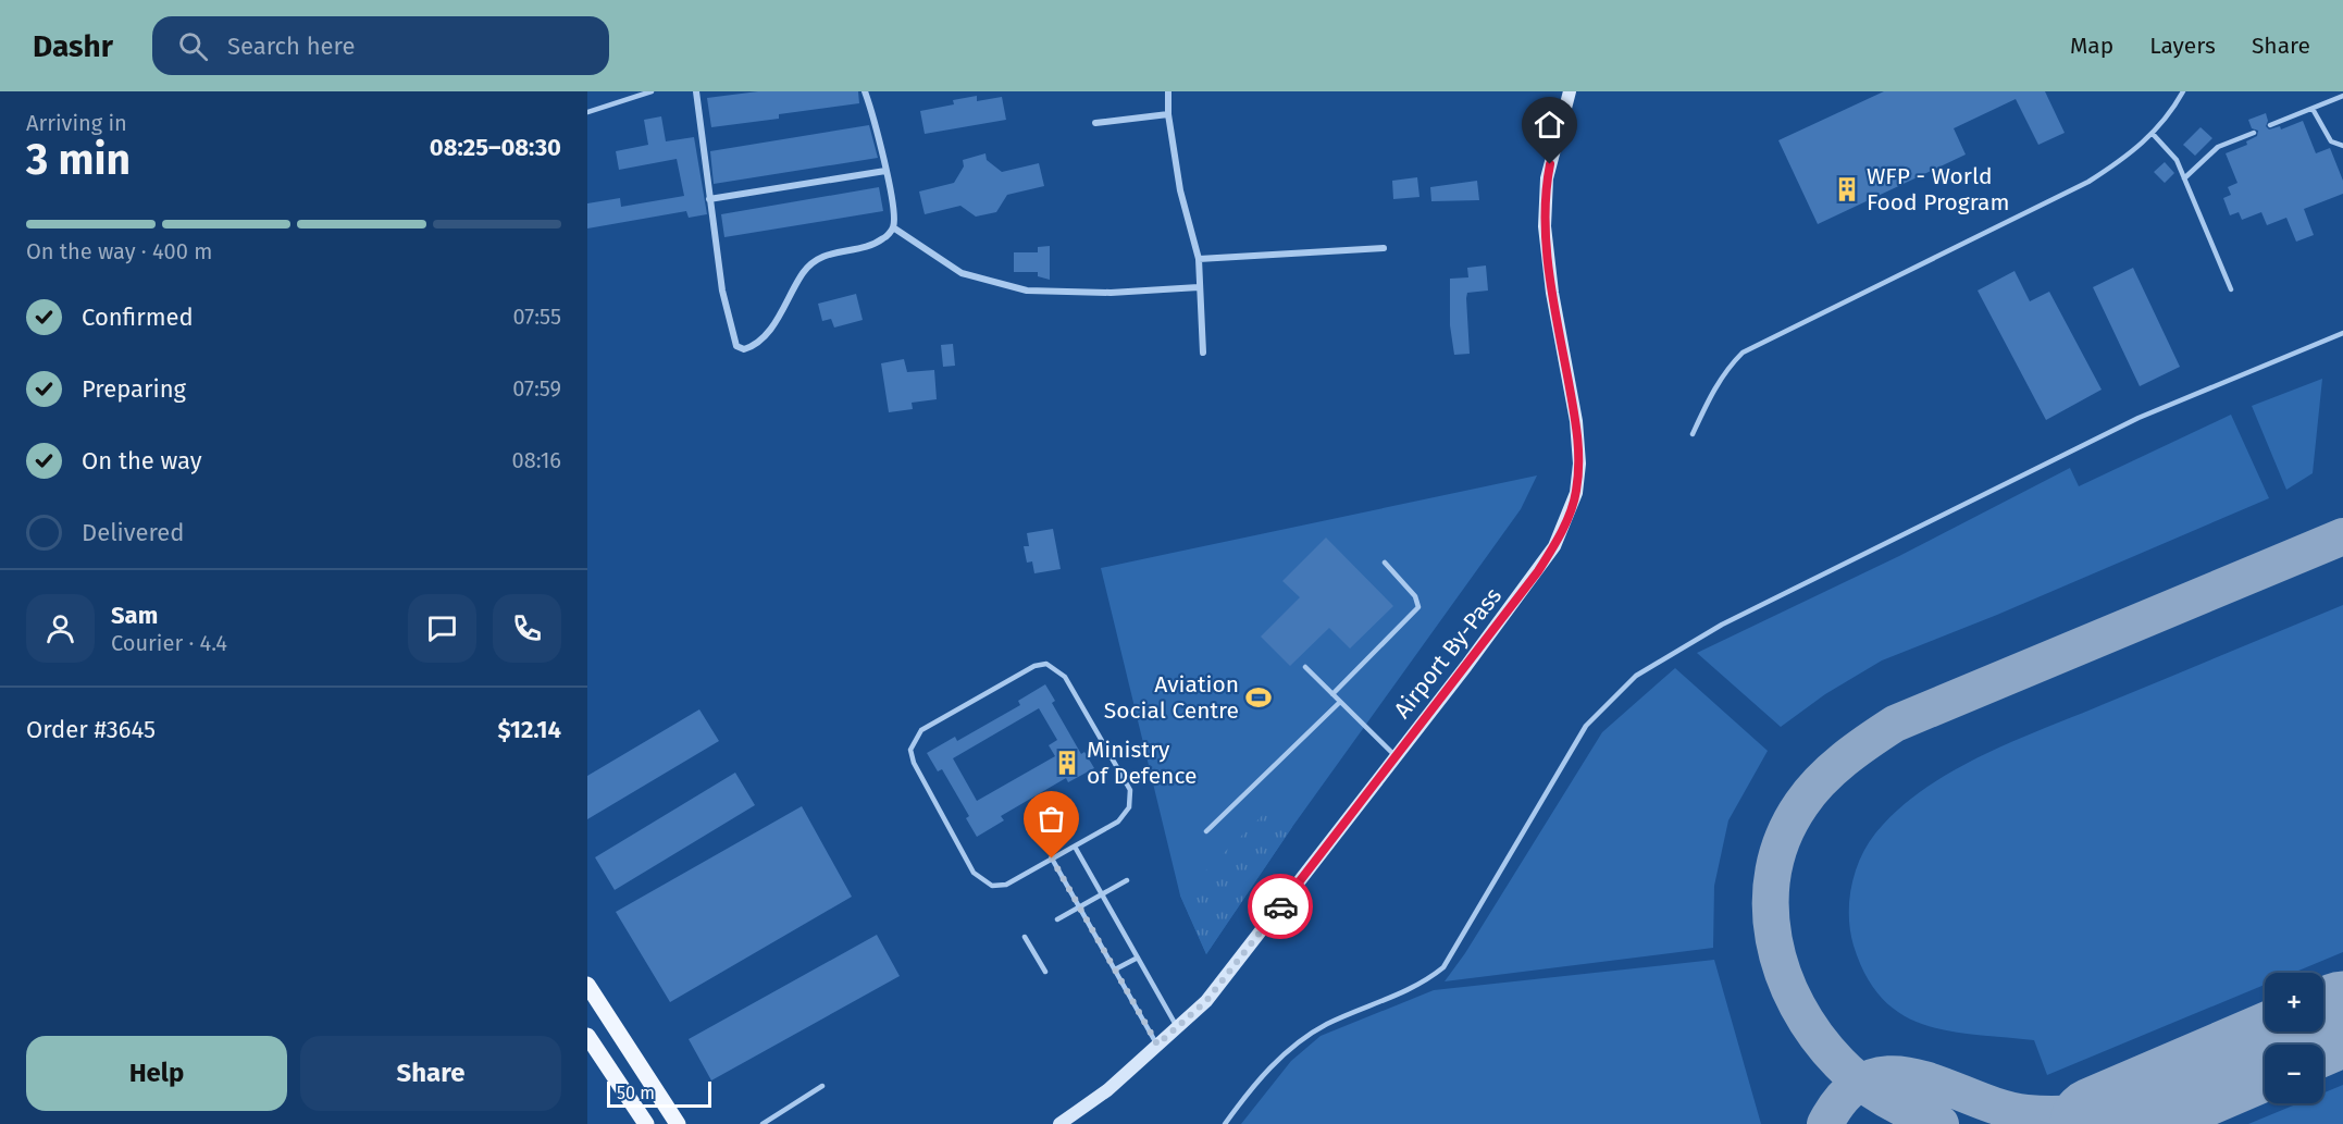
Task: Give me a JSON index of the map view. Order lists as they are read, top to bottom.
{
  "streets": {
    "main road": ["Airport By-Pass"]
  },
  "places": {
    "building": ["WFP - World Food Program", "Ministry of Defence"],
    "sports": ["Aviation Social Centre"]
  },
  "scale_bar": "50 m",
  "page": {
    "header": "Dashr",
    "search": "Search here",
    "nav": ["Map", "Layers", "Share"],
    "heading": ["3 min", "Arriving in", "08:25–08:30"],
    "panel": [
      "Sam",
      "Courier · 4.4",
      "Order #3645",
      "$12.14"
    ],
    "bar": "On the way · 400 m",
    "list": [
      ["Confirmed", "07:55"],
      ["Preparing", "07:59"],
      ["On the way", "08:16"],
      "Delivered"
    ],
    "map_buttons": ["+", "−"],
    "buttons": ["Help", "Share"],
    "scale": "50 m"
  }
}
